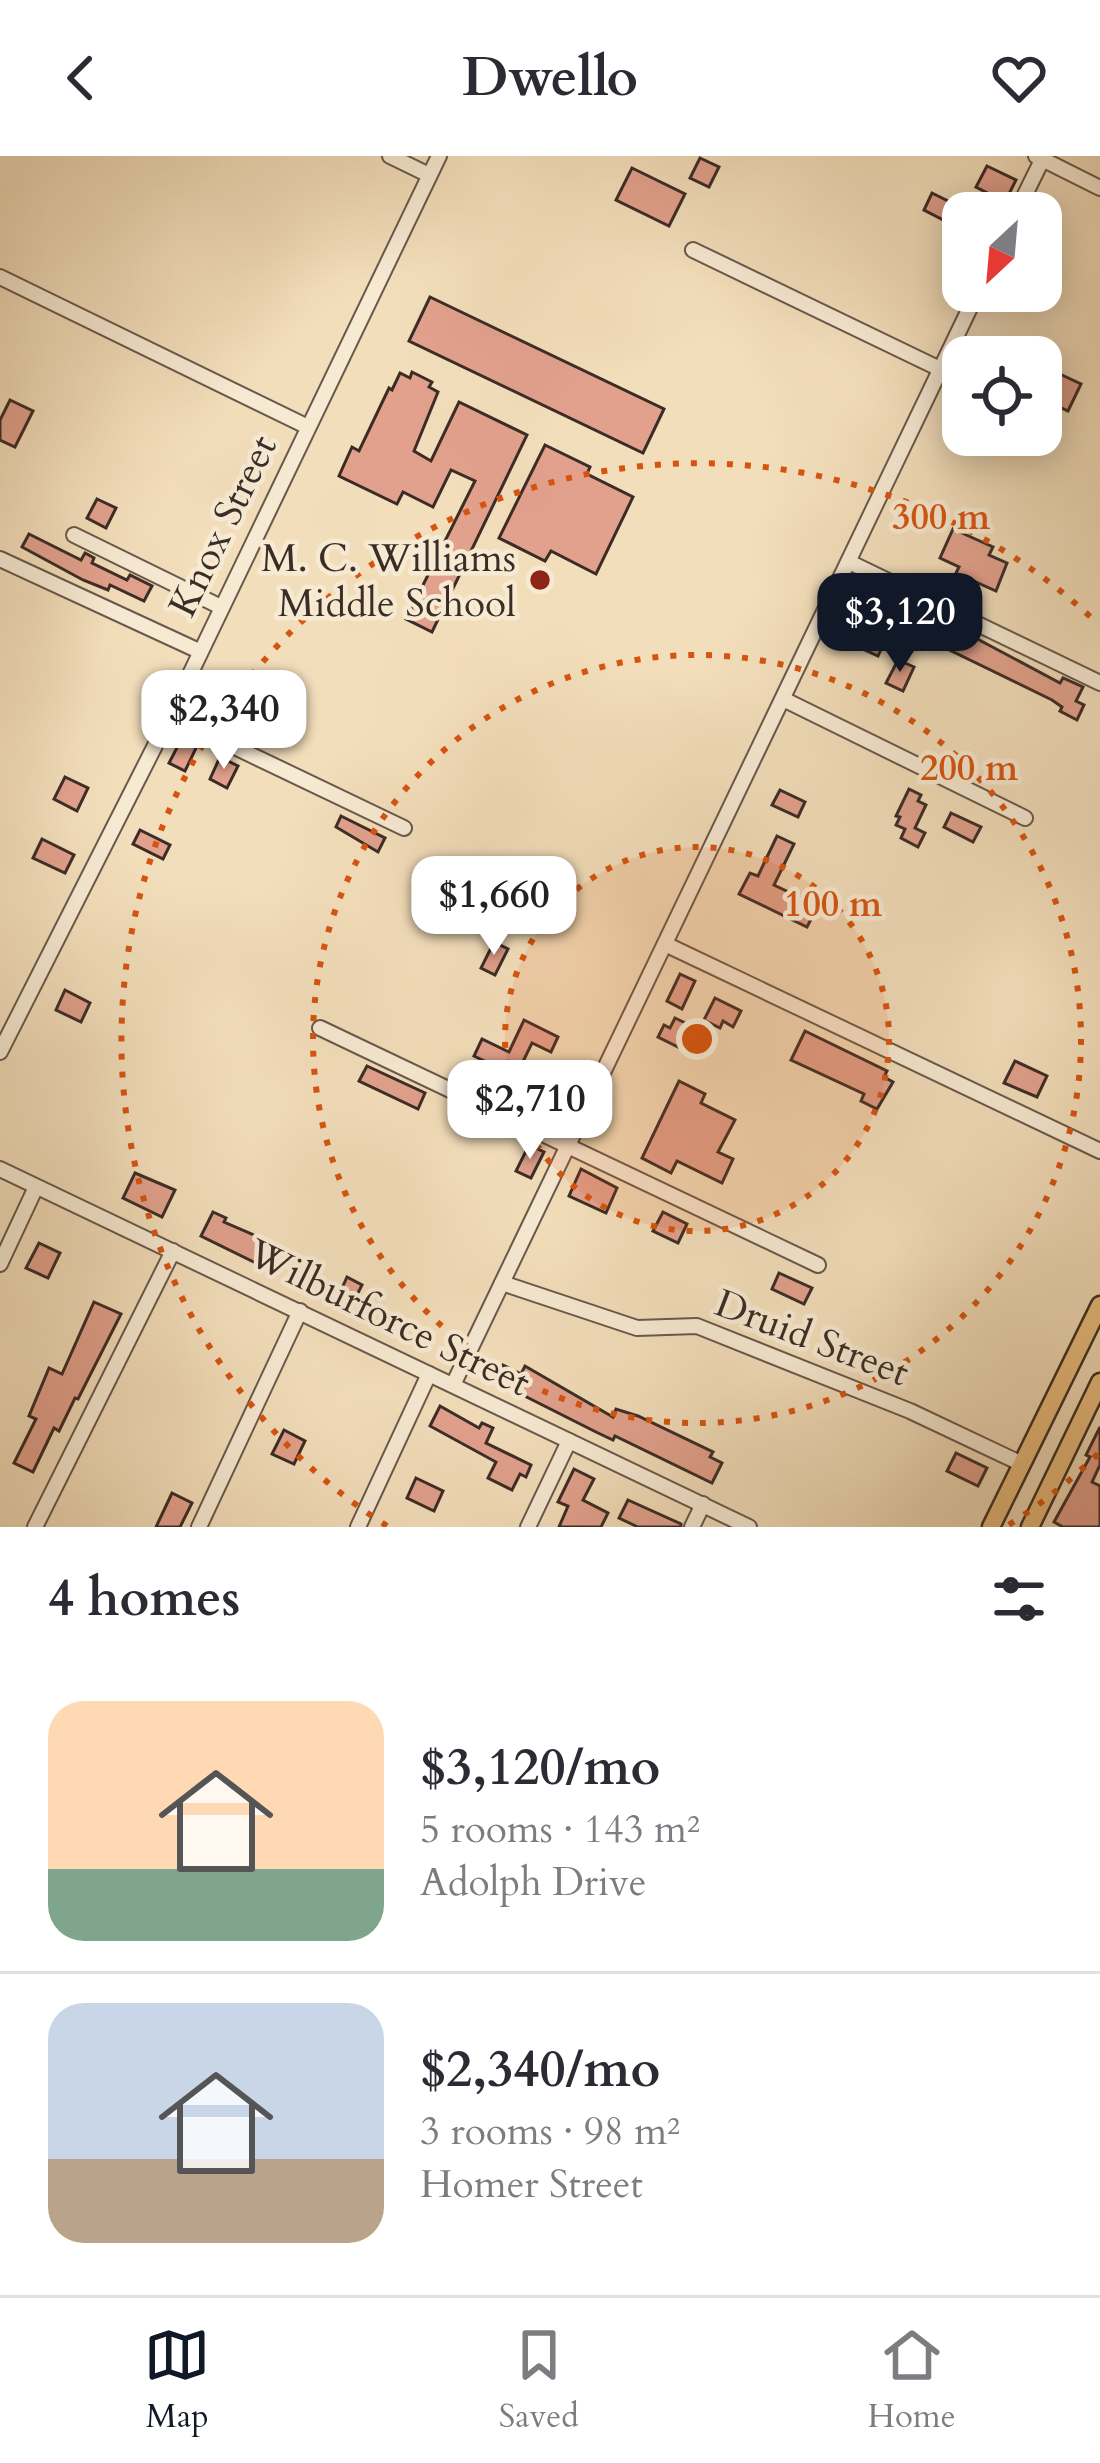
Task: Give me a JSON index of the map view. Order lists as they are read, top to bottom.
{
  "streets": {
    "street": ["Knox Street", "Wilburforce Street", "Druid Street"]
  },
  "places": ["M. C. Williams Middle School"],
  "north": "bottom left",
  "page": {
    "header": "Dwello",
    "price": [
      "$3,120",
      "$2,340",
      "$1,660",
      "$2,710"
    ],
    "heading": "4 homes",
    "list": [
      {
        "name": "$3,120/mo",
        "note": "5 rooms · 143 m² · Adolph Drive"
      },
      {
        "name": "$2,340/mo",
        "note": "3 rooms · 98 m² · Homer Street"
      }
    ],
    "tabs": ["Map", "Saved", "Home"]
  },
  "rings": ["300 m", "200 m", "100 m"]
}
